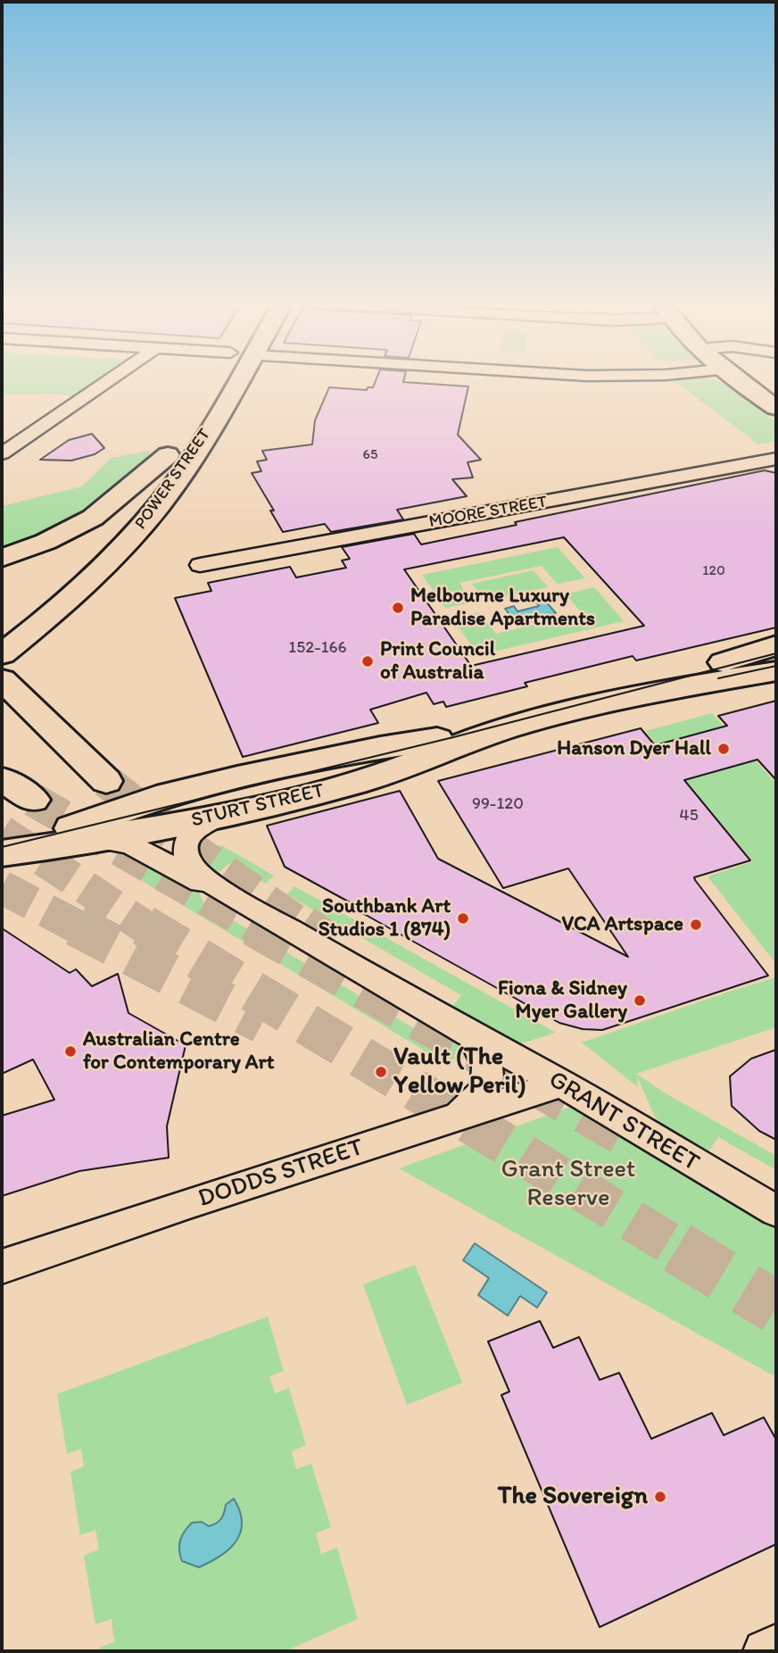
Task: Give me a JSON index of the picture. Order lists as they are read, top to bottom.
{
  "streets": {
    "main road": ["POWER STREET", "STURT STREET"],
    "street": ["MOORE STREET", "GRANT STREET", "DODDS STREET"]
  },
  "crossings": [
    ["STURT STREET", "GRANT STREET"],
    ["GRANT STREET", "DODDS STREET"]
  ],
  "parks": ["Grant Street Reserve"],
  "places": [
    "Melbourne Luxury Paradise Apartments",
    "Print Council of Australia",
    "Hanson Dyer Hall",
    "Southbank Art Studios 1 (874)",
    "VCA Artspace",
    "Fiona & Sidney Myer Gallery",
    "Australian Centre for Contemporary Art",
    "Vault (The Yellow Peril)",
    "The Sovereign"
  ],
  "house_numbers": [
    "65",
    "120",
    "152-166",
    "99-120",
    "45"
  ]
}
